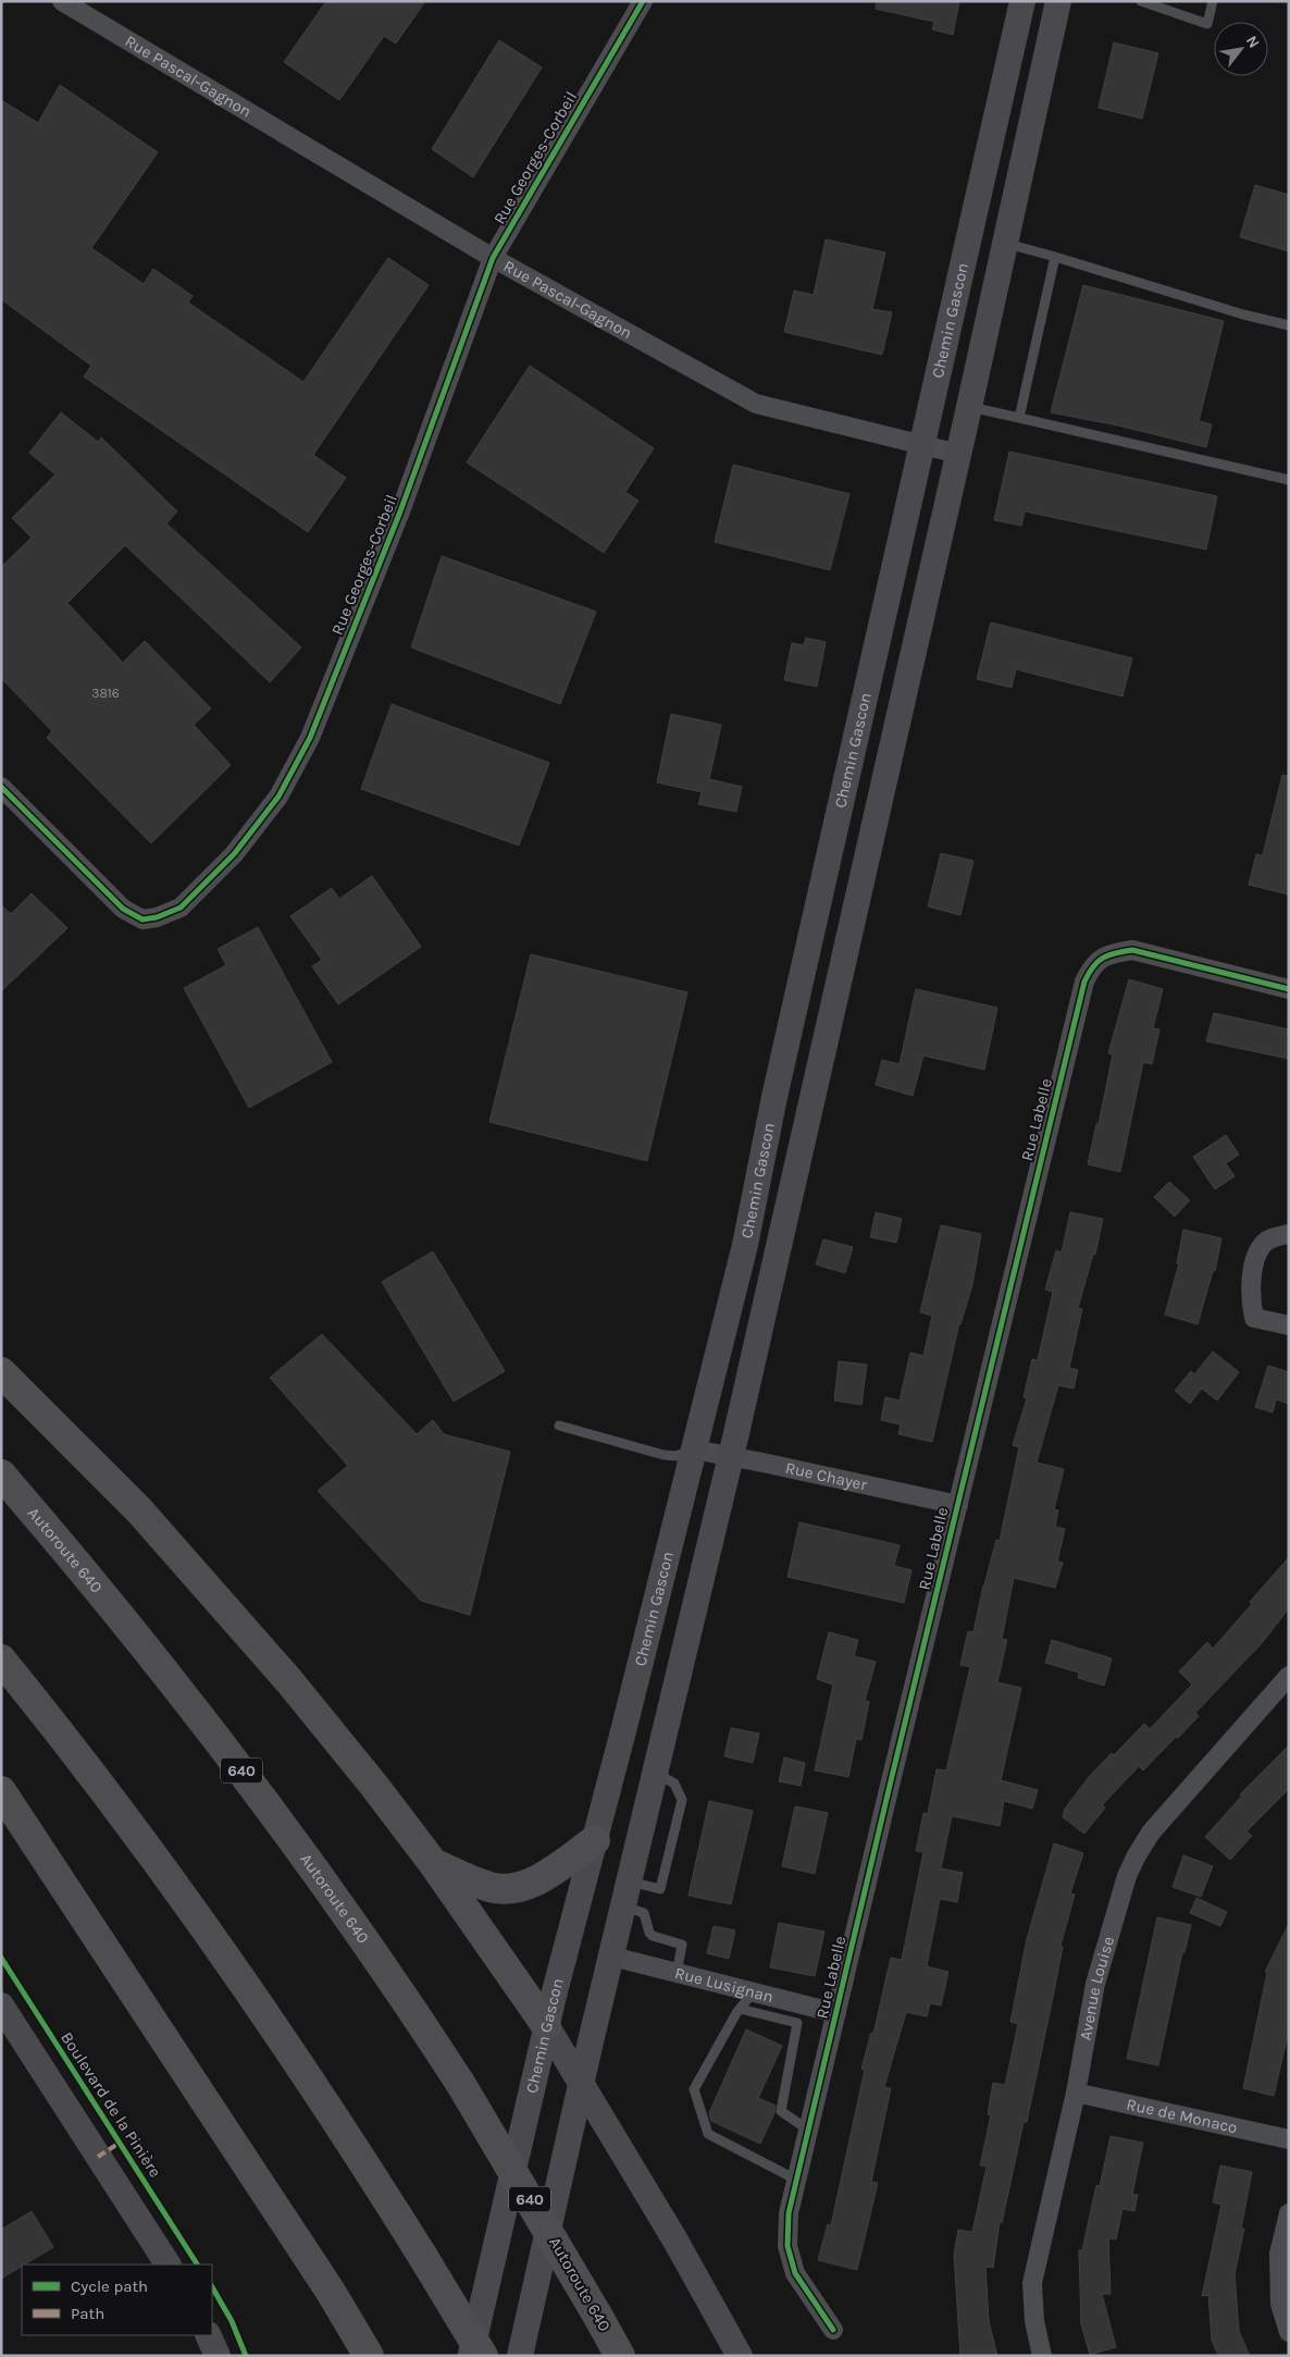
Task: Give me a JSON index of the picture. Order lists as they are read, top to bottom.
{
  "streets": {
    "highway": ["Autoroute 640", "640"],
    "main road": ["Chemin Gascon"],
    "street": [
      "Rue Pascal-Gagnon",
      "Rue Georges-Corbeil",
      "Rue Labelle",
      "Rue Chayer",
      "Rue Lusignan",
      "Avenue Louise",
      "Rue de Monaco"
    ],
    "cycle path": ["Boulevard de la Pinière"]
  },
  "crossings": [
    ["Rue Pascal-Gagnon", "Rue Georges-Corbeil"],
    ["Rue Pascal-Gagnon", "Chemin Gascon"],
    ["Chemin Gascon", "Rue Chayer"],
    ["Chemin Gascon", "Rue Lusignan"],
    ["Rue Labelle", "Rue Chayer"],
    ["Rue Labelle", "Rue Lusignan"],
    ["Avenue Louise", "Rue de Monaco"]
  ],
  "house_numbers": ["3816"],
  "legend": ["Cycle path", "Path"],
  "north": "top right"
}
